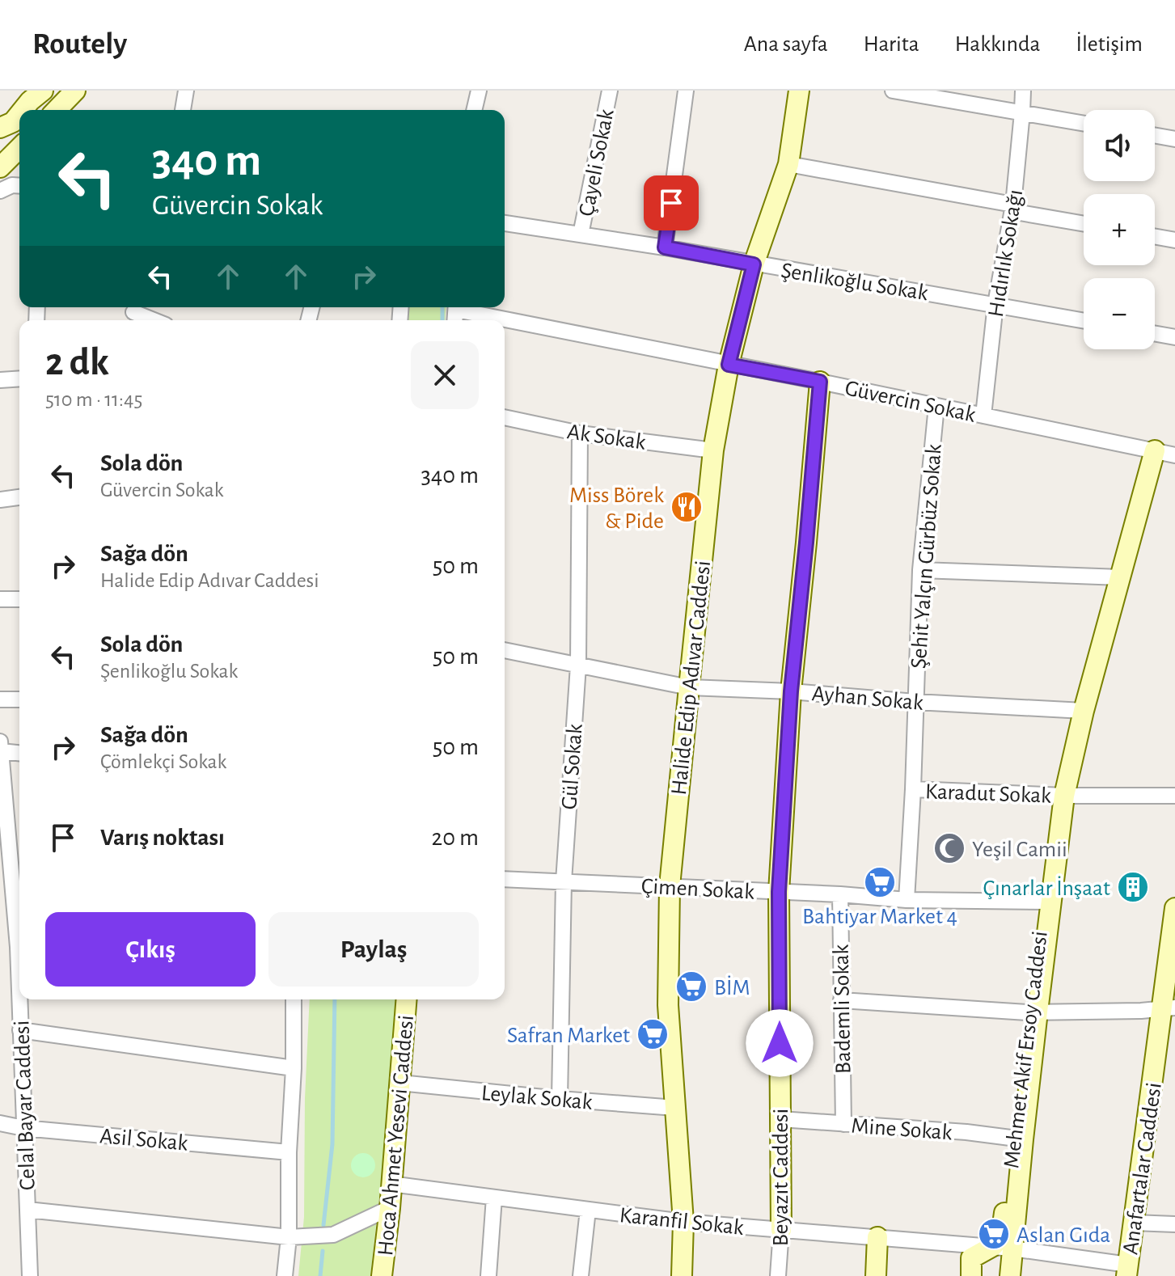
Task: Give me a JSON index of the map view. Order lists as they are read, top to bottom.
{
  "streets": {
    "street": [
      "Çayeli Sokak",
      "Hıdırlık Sokağı",
      "Şenlikoğlu Sokak",
      "Güvercin Sokak",
      "Ak Sokak",
      "Şehit Yalçın Gürbüz Sokak",
      "Halide Edip Adıvar Caddesi",
      "Ayhan Sokak",
      "Gül Sokak",
      "Karadut Sokak",
      "Çimen Sokak",
      "Bademli Sokak",
      "Mehmet Akif Ersoy Caddesi",
      "Leylak Sokak",
      "Celal Bayar Caddesi",
      "Mine Sokak",
      "Hoca Ahmet Yesevi Caddesi",
      "Asil Sokak",
      "Anafartalar Caddesi",
      "Beyazıt Caddesi",
      "Karanfil Sokak"
    ]
  },
  "crossings": [
    ["Çayeli Sokak", "Şenlikoğlu Sokak"],
    ["Hıdırlık Sokağı", "Şenlikoğlu Sokak"],
    ["Hıdırlık Sokağı", "Güvercin Sokak"],
    ["Şenlikoğlu Sokak", "Halide Edip Adıvar Caddesi"],
    ["Güvercin Sokak", "Şehit Yalçın Gürbüz Sokak"],
    ["Güvercin Sokak", "Halide Edip Adıvar Caddesi"],
    ["Güvercin Sokak", "Mehmet Akif Ersoy Caddesi"],
    ["Güvercin Sokak", "Beyazıt Caddesi"],
    ["Ak Sokak", "Halide Edip Adıvar Caddesi"],
    ["Ak Sokak", "Gül Sokak"],
    ["Şehit Yalçın Gürbüz Sokak", "Ayhan Sokak"],
    ["Şehit Yalçın Gürbüz Sokak", "Karadut Sokak"],
    ["Şehit Yalçın Gürbüz Sokak", "Çimen Sokak"],
    ["Halide Edip Adıvar Caddesi", "Ayhan Sokak"],
    ["Halide Edip Adıvar Caddesi", "Çimen Sokak"],
    ["Halide Edip Adıvar Caddesi", "Leylak Sokak"],
    ["Halide Edip Adıvar Caddesi", "Karanfil Sokak"],
    ["Ayhan Sokak", "Gül Sokak"],
    ["Ayhan Sokak", "Mehmet Akif Ersoy Caddesi"],
    ["Ayhan Sokak", "Beyazıt Caddesi"],
    ["Gül Sokak", "Çimen Sokak"],
    ["Gül Sokak", "Leylak Sokak"],
    ["Karadut Sokak", "Mehmet Akif Ersoy Caddesi"],
    ["Çimen Sokak", "Bademli Sokak"],
    ["Çimen Sokak", "Mehmet Akif Ersoy Caddesi"],
    ["Çimen Sokak", "Beyazıt Caddesi"],
    ["Bademli Sokak", "Mine Sokak"],
    ["Mehmet Akif Ersoy Caddesi", "Mine Sokak"],
    ["Mehmet Akif Ersoy Caddesi", "Karanfil Sokak"],
    ["Leylak Sokak", "Hoca Ahmet Yesevi Caddesi"],
    ["Celal Bayar Caddesi", "Asil Sokak"],
    ["Mine Sokak", "Beyazıt Caddesi"],
    ["Hoca Ahmet Yesevi Caddesi", "Karanfil Sokak"],
    ["Anafartalar Caddesi", "Karanfil Sokak"],
    ["Beyazıt Caddesi", "Karanfil Sokak"]
  ],
  "places": {
    "restaurant": ["Miss Börek & Pide"],
    "mosque": ["Yeşil Camii"],
    "supermarket": [
      "Bahtiyar Market 4",
      "BİM",
      "Safran Market",
      "Aslan Gıda"
    ],
    "building": ["Çınarlar İnşaat"]
  },
  "page": {
    "header": "Routely",
    "nav": [
      "Ana sayfa",
      "Harita",
      "Hakkında",
      "İletişim"
    ],
    "map_buttons": ["+", "−"],
    "turn": ["340 m", "Güvercin Sokak"],
    "heading": ["2 dk", "510 m · 11:45"],
    "list": [
      {
        "name": "Sola dön",
        "note": "Güvercin Sokak",
        "value": "340 m"
      },
      {
        "name": "Sağa dön",
        "note": "Halide Edip Adıvar Caddesi",
        "value": "50 m"
      },
      {
        "name": "Sola dön",
        "note": "Şenlikoğlu Sokak",
        "value": "50 m"
      },
      {
        "name": "Sağa dön",
        "note": "Çömlekçi Sokak",
        "value": "50 m"
      },
      {
        "name": "Varış noktası",
        "value": "20 m"
      }
    ],
    "buttons": ["Çıkış", "Paylaş"]
  }
}
